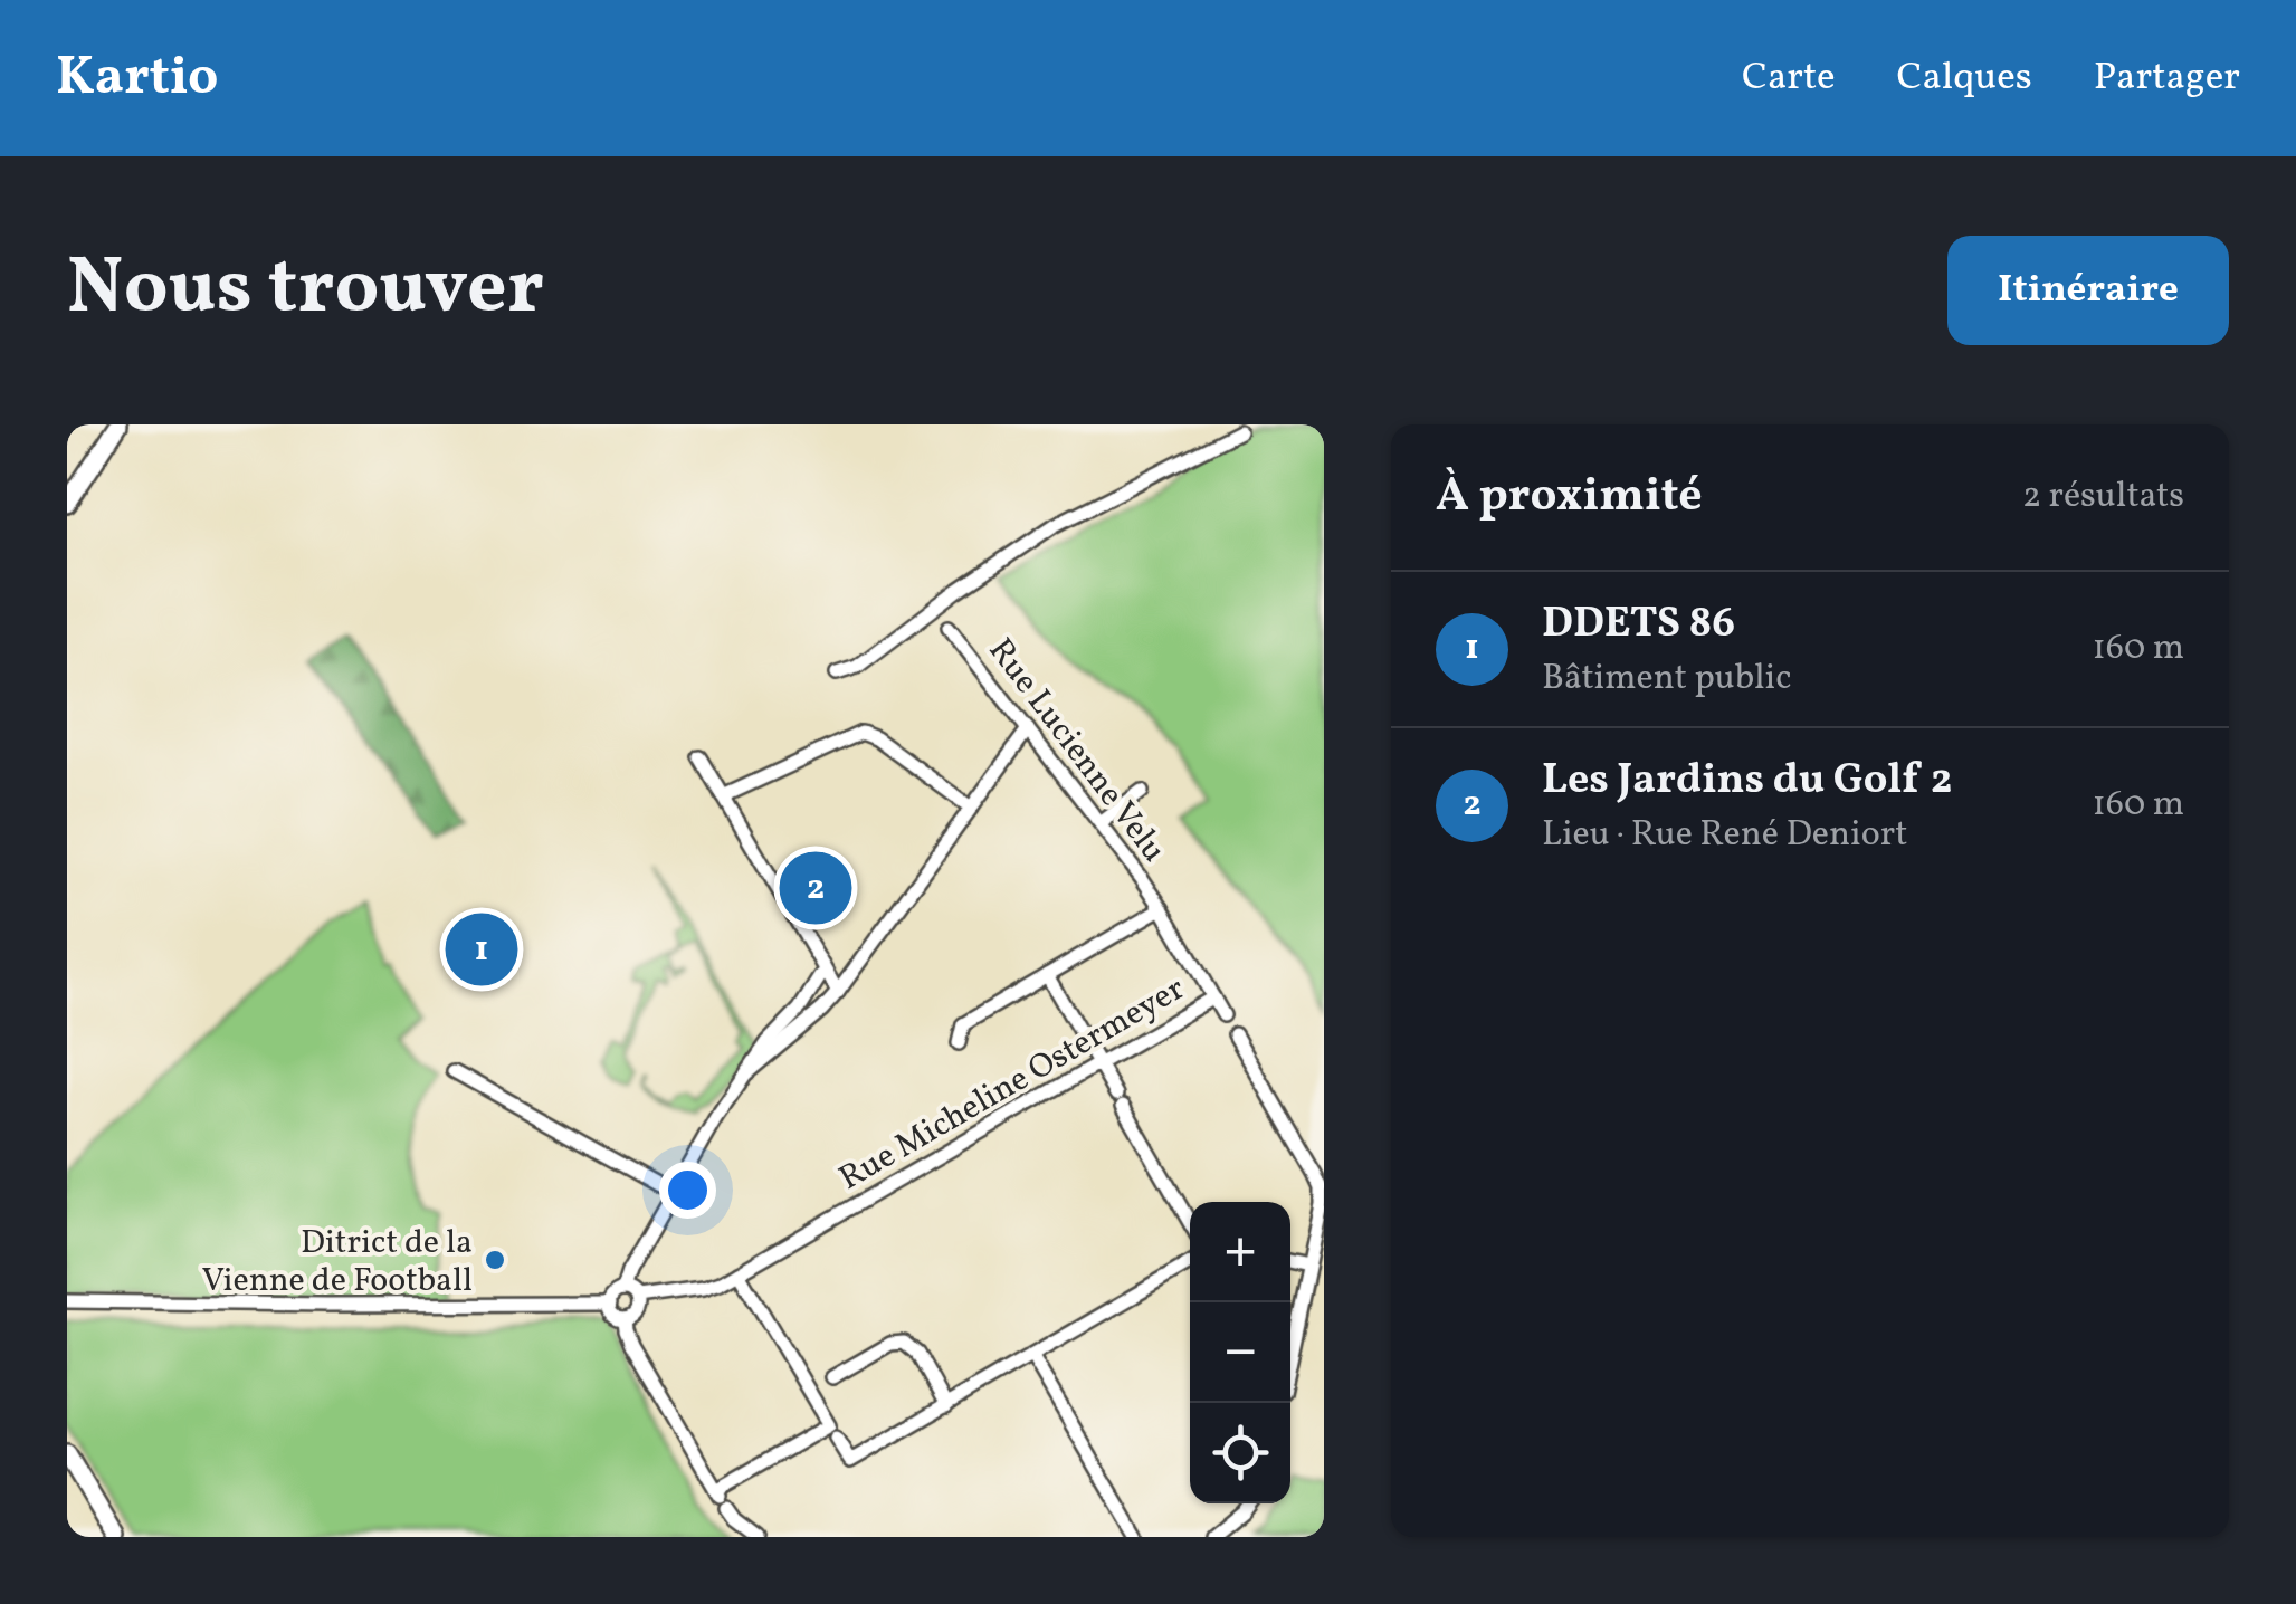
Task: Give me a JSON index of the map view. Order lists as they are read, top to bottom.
{
  "streets": {
    "street": ["Rue Lucienne Velu", "Rue Micheline Ostermeyer"]
  },
  "crossings": [
    ["Rue Lucienne Velu", "Rue Micheline Ostermeyer"]
  ],
  "places": ["Ditrict de la Vienne de Football"],
  "page": {
    "header": "Kartio",
    "nav": ["Carte", "Calques", "Partager"],
    "title": "Nous trouver",
    "buttons": "Itinéraire",
    "heading": ["À proximité", "2 résultats"],
    "list": [
      {
        "mark": "1",
        "name": "DDETS 86",
        "note": "Bâtiment public",
        "value": "160 m"
      },
      {
        "mark": "2",
        "name": "Les Jardins du Golf 2",
        "note": "Lieu · Rue René Deniort",
        "value": "160 m"
      }
    ],
    "pins": ["2", "1"],
    "map_buttons": ["+", "−"]
  }
}
